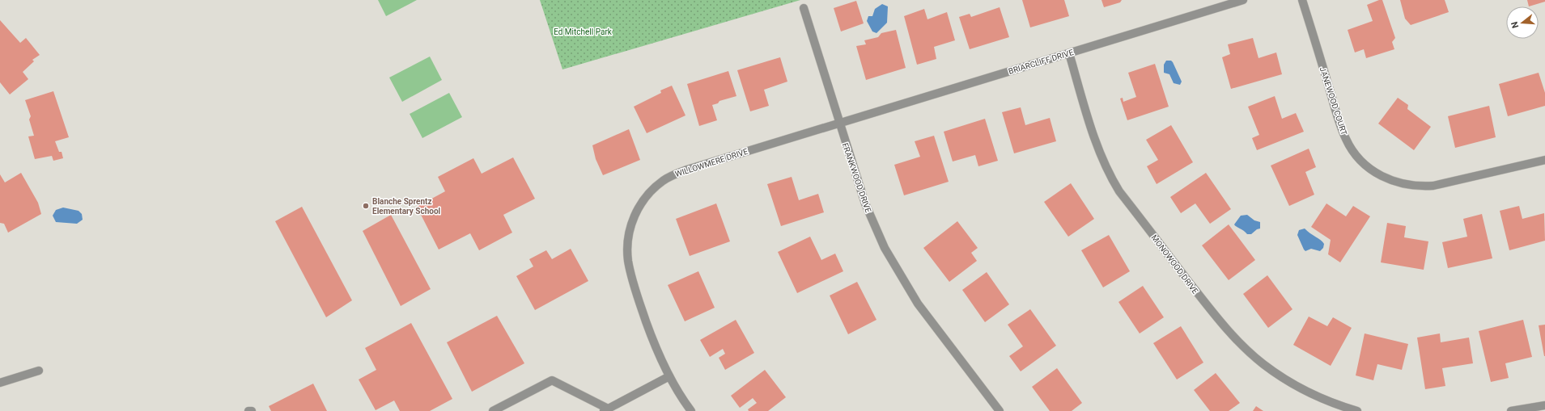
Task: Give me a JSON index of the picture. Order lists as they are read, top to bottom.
{
  "streets": {
    "street": [
      "BRIARCLIFF DRIVE",
      "JANEWOOD COURT",
      "WILLOWMERE DRIVE",
      "FRANKWOOD DRIVE",
      "MONOWOOD DRIVE"
    ]
  },
  "crossings": [
    ["BRIARCLIFF DRIVE", "WILLOWMERE DRIVE"],
    ["BRIARCLIFF DRIVE", "FRANKWOOD DRIVE"],
    ["BRIARCLIFF DRIVE", "MONOWOOD DRIVE"],
    ["WILLOWMERE DRIVE", "FRANKWOOD DRIVE"]
  ],
  "parks": ["Ed Mitchell Park"],
  "places": ["Blanche Sprentz Elementary School"],
  "north": "left"
}
